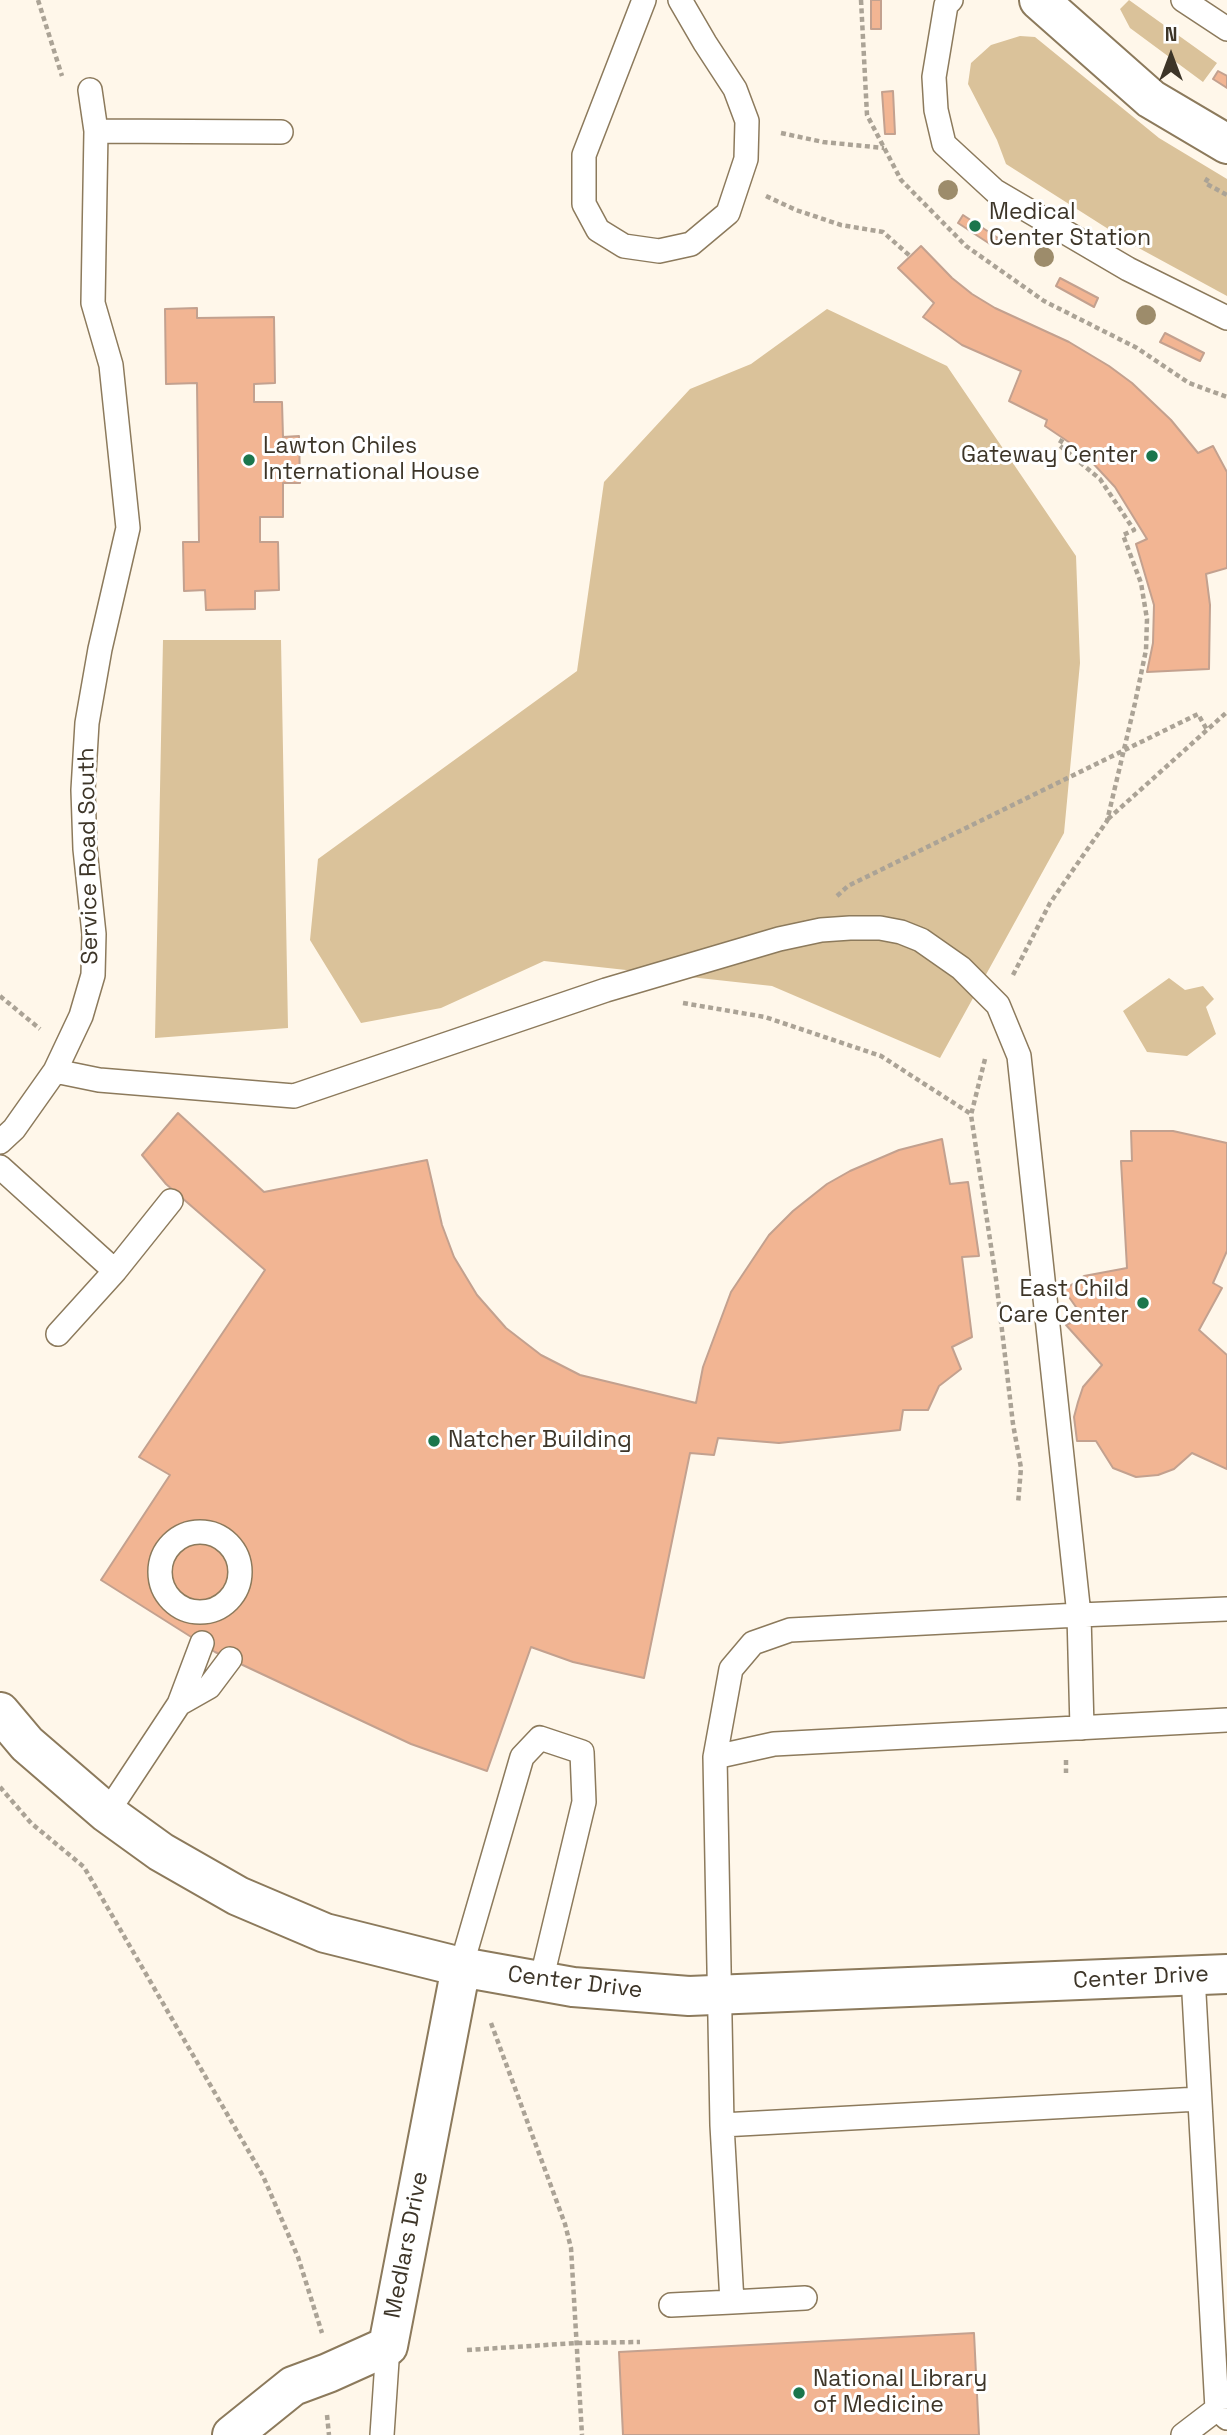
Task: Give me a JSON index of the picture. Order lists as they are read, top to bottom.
{
  "streets": {
    "street": ["Center Drive", "Medlars Drive"],
    "lane": ["Service Road South"]
  },
  "crossings": [
    ["Center Drive", "Medlars Drive"]
  ],
  "places": [
    "Medical Center Station",
    "Gateway Center",
    "Lawton Chiles International House",
    "East Child Care Center",
    "Natcher Building",
    "National Library of Medicine"
  ],
  "north": "top"
}
